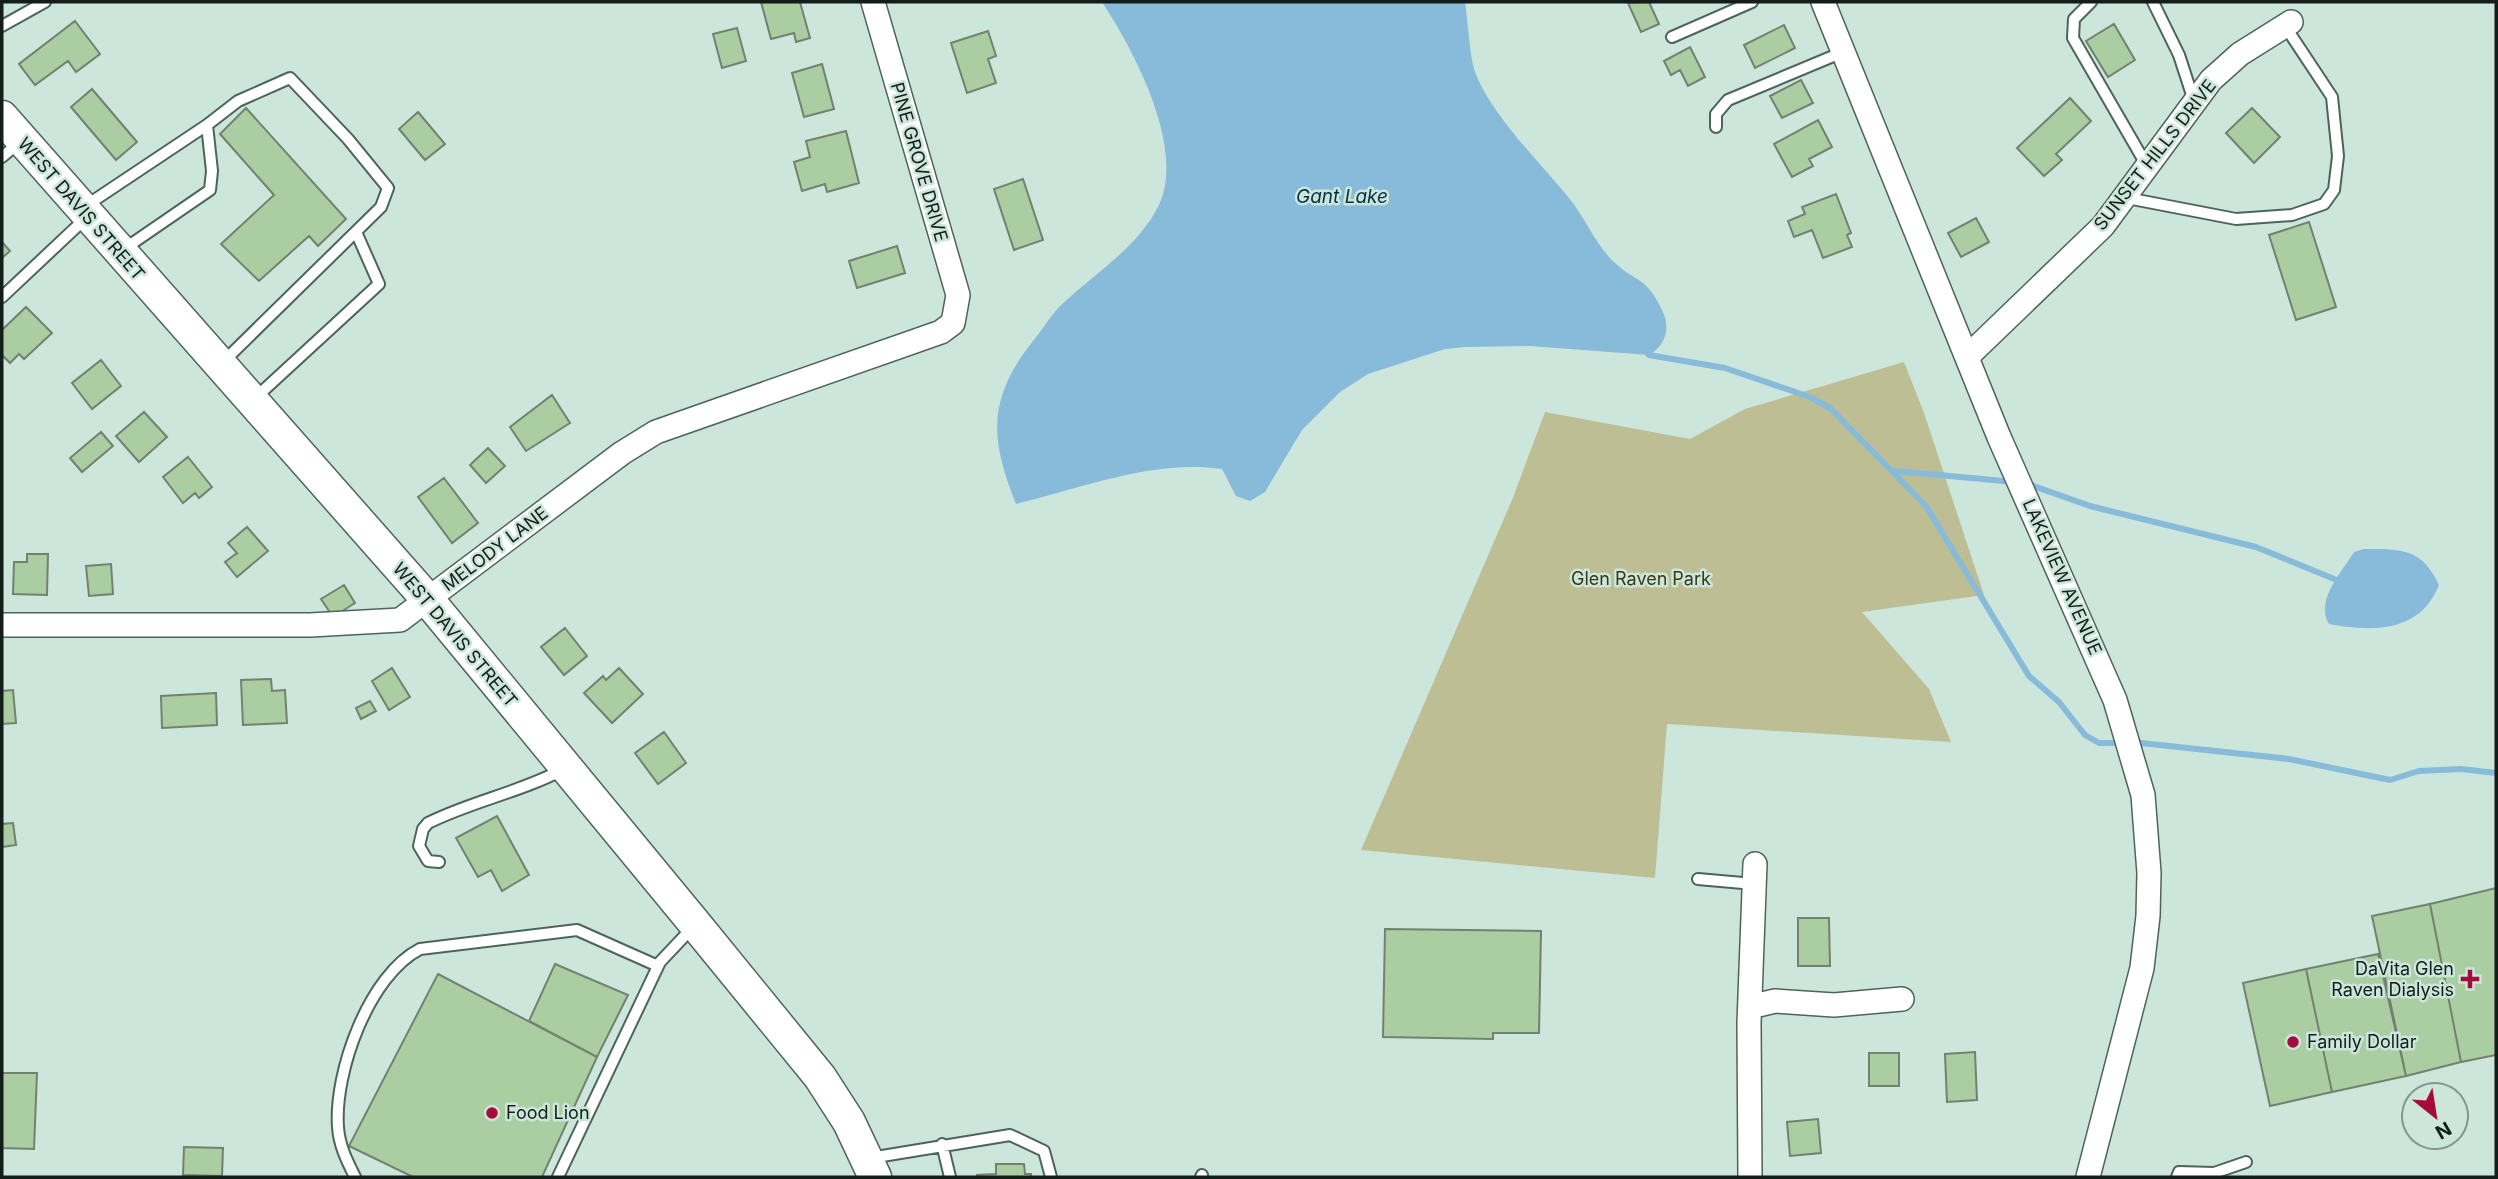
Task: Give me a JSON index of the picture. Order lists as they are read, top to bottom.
{
  "streets": {
    "street": [
      "SUNSET HILLS DRIVE",
      "PINE GROVE DRIVE",
      "WEST DAVIS STREET",
      "MELODY LANE",
      "LAKEVIEW AVENUE"
    ]
  },
  "crossings": [
    ["SUNSET HILLS DRIVE", "LAKEVIEW AVENUE"],
    ["PINE GROVE DRIVE", "MELODY LANE"],
    ["WEST DAVIS STREET", "MELODY LANE"]
  ],
  "water": ["Gant Lake"],
  "parks": ["Glen Raven Park"],
  "places": {
    "health": ["DaVita Glen Raven Dialysis"],
    "other": ["Family Dollar", "Food Lion"]
  },
  "north": "bottom right"
}
